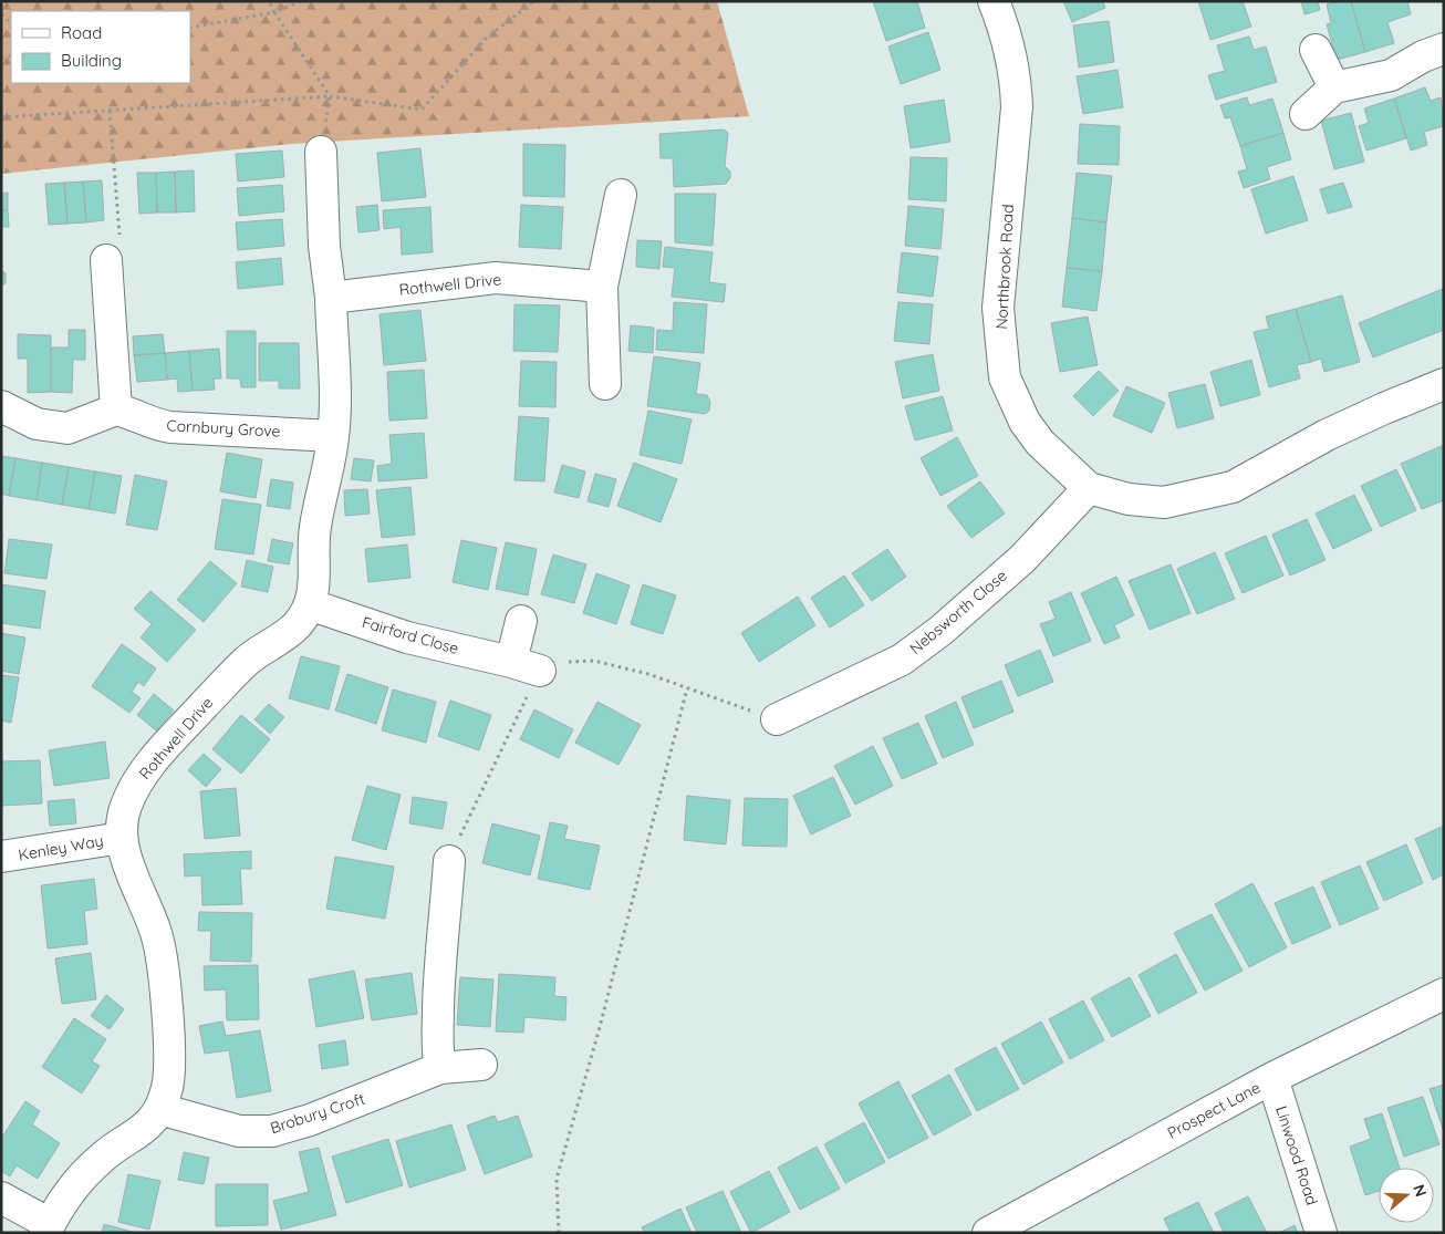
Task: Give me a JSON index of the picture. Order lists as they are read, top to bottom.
{
  "streets": {
    "street": [
      "Northbrook Road",
      "Rothwell Drive",
      "Cornbury Grove",
      "Nebsworth Close",
      "Fairford Close",
      "Kenley Way",
      "Prospect Lane",
      "Brobury Croft",
      "Linwood Road"
    ]
  },
  "crossings": [
    ["Northbrook Road", "Nebsworth Close"],
    ["Rothwell Drive", "Fairford Close"],
    ["Rothwell Drive", "Kenley Way"],
    ["Rothwell Drive", "Brobury Croft"],
    ["Prospect Lane", "Linwood Road"]
  ],
  "legend": ["Road", "Building"],
  "north": "right"
}
